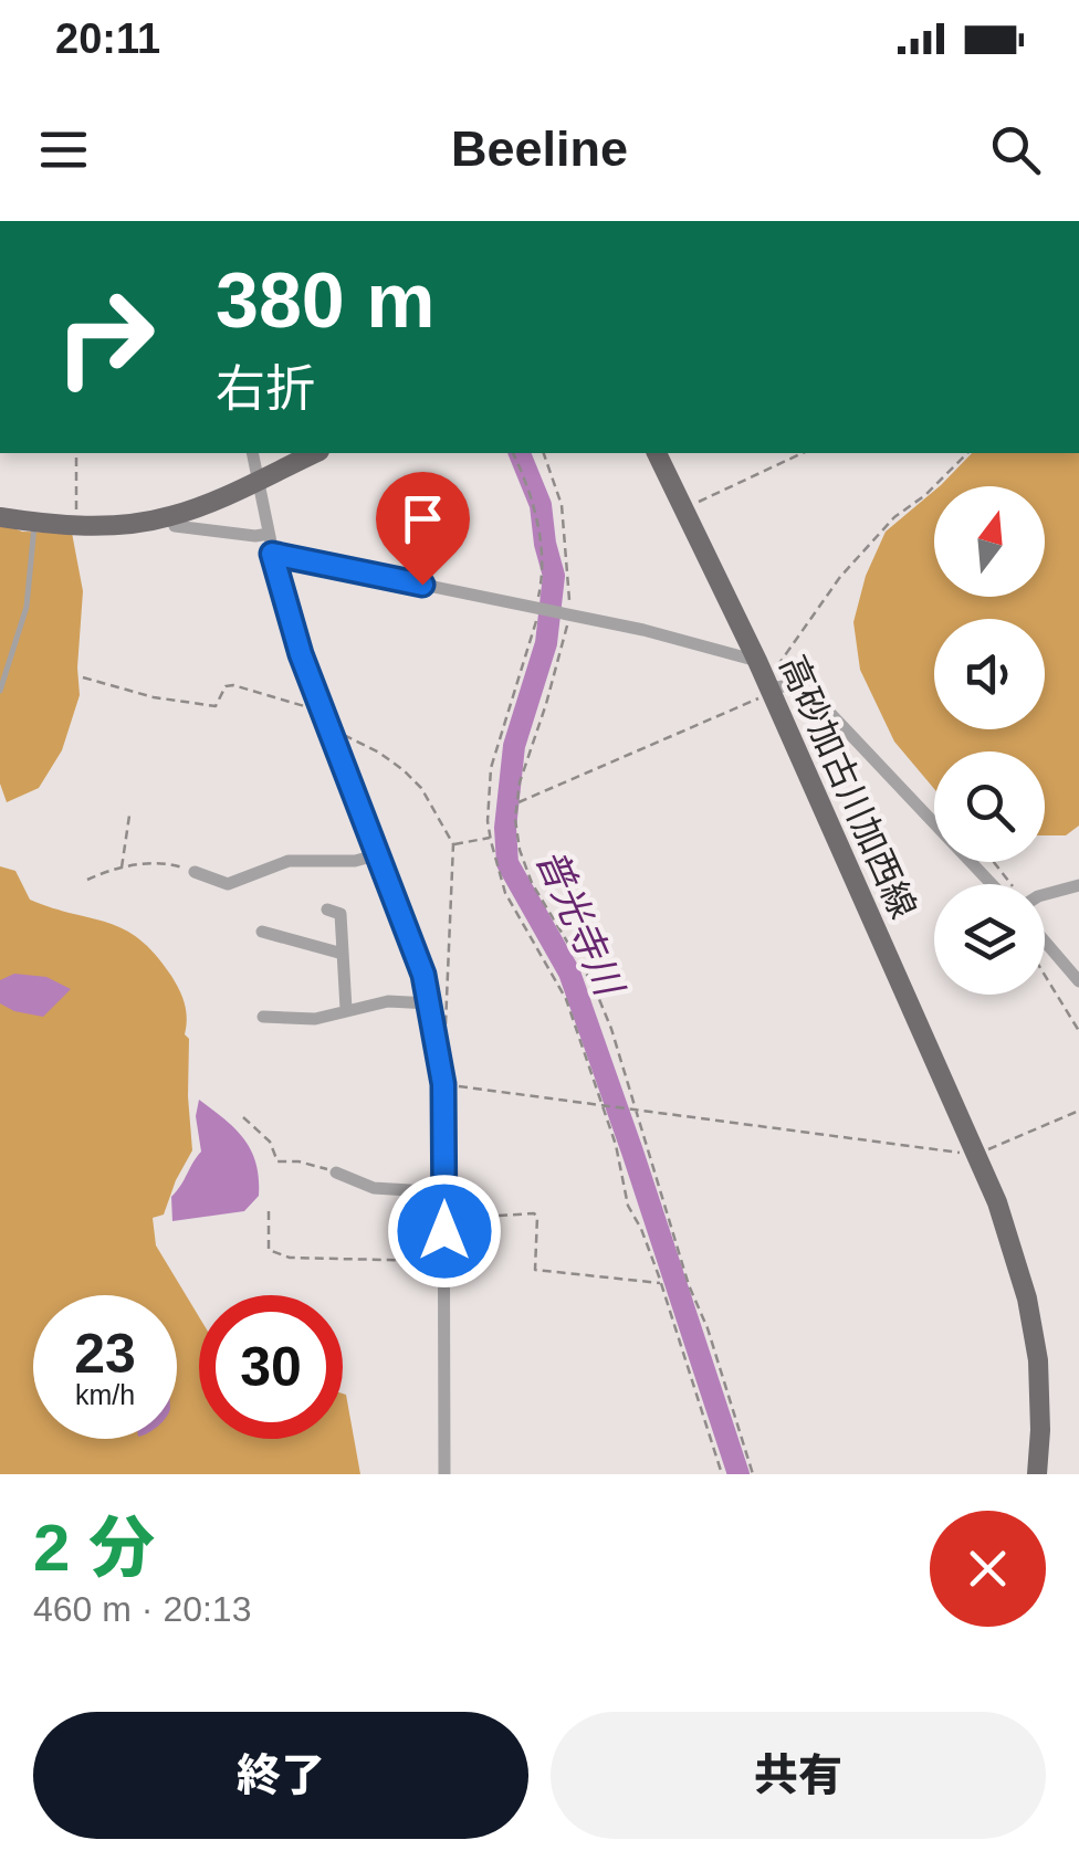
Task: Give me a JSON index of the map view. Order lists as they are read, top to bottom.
{
  "streets": {
    "main road": ["高砂加古川加西線"]
  },
  "water": ["普光寺川"],
  "north": "top",
  "page": {
    "status": "20:11",
    "header": "Beeline",
    "turn": ["380 m", "右折"],
    "speed": "23 km/h",
    "limit": "30",
    "heading": ["2 分", "460 m · 20:13"],
    "buttons": ["終了", "共有"]
  }
}
